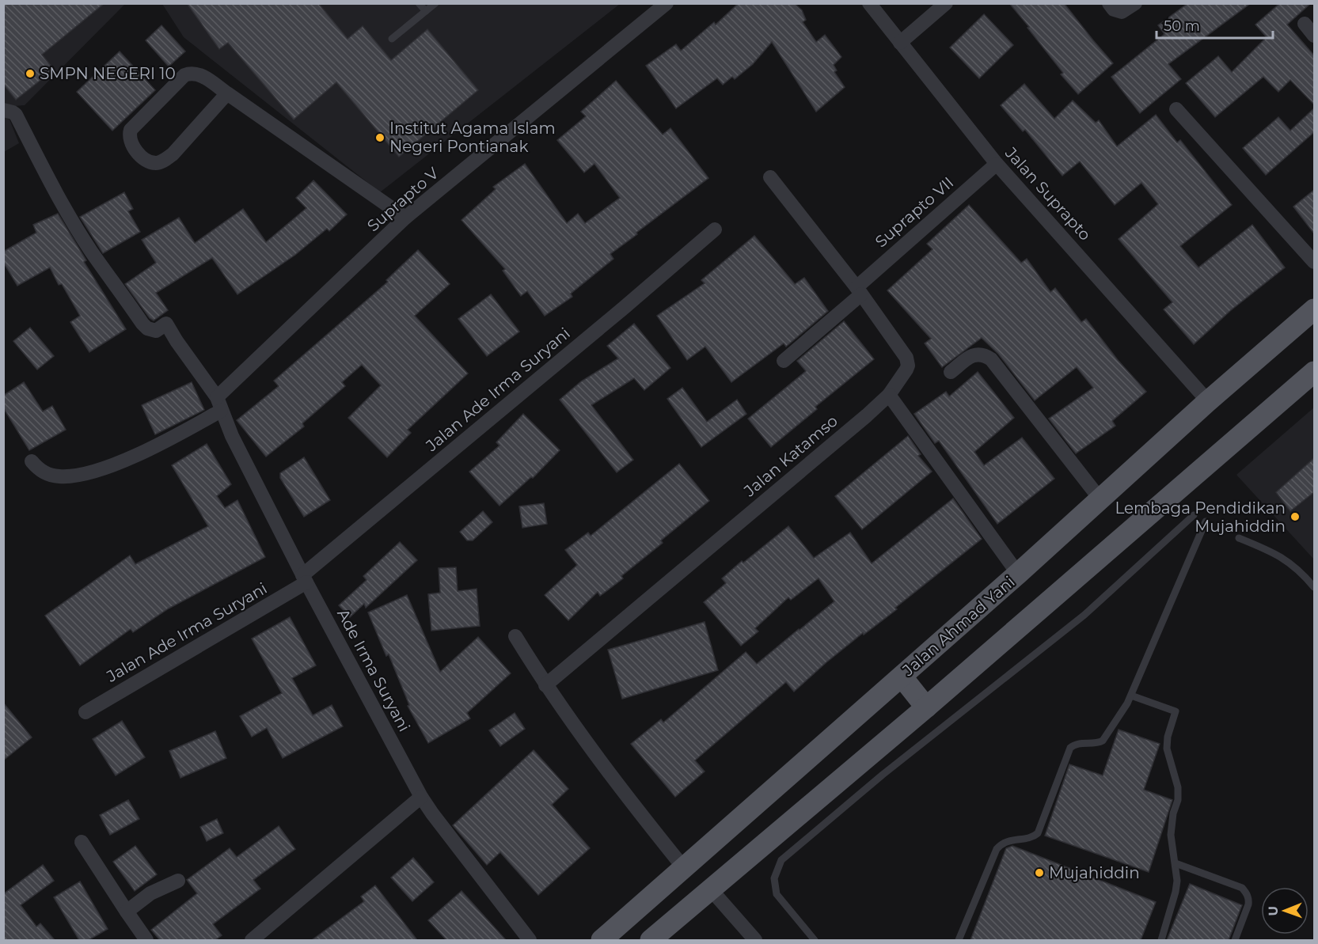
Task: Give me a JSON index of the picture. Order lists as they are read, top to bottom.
{
  "streets": {
    "main road": ["Jalan Ahmad Yani"],
    "street": [
      "Jalan Suprapto",
      "Suprapto V",
      "Suprapto VII",
      "Jalan Ade Irma Suryani",
      "Jalan Katamso",
      "Ade Irma Suryani"
    ]
  },
  "crossings": [
    ["Jalan Suprapto", "Suprapto VII"],
    ["Jalan Suprapto", "Jalan Ahmad Yani"],
    ["Suprapto V", "Ade Irma Suryani"],
    ["Suprapto VII", "Jalan Katamso"],
    ["Jalan Ade Irma Suryani", "Ade Irma Suryani"]
  ],
  "places": [
    "SMPN NEGERI 10",
    "Institut Agama Islam Negeri Pontianak",
    "Lembaga Pendidikan Mujahiddin",
    "Mujahiddin"
  ],
  "scale_bar": "50 m",
  "north": "left"
}
